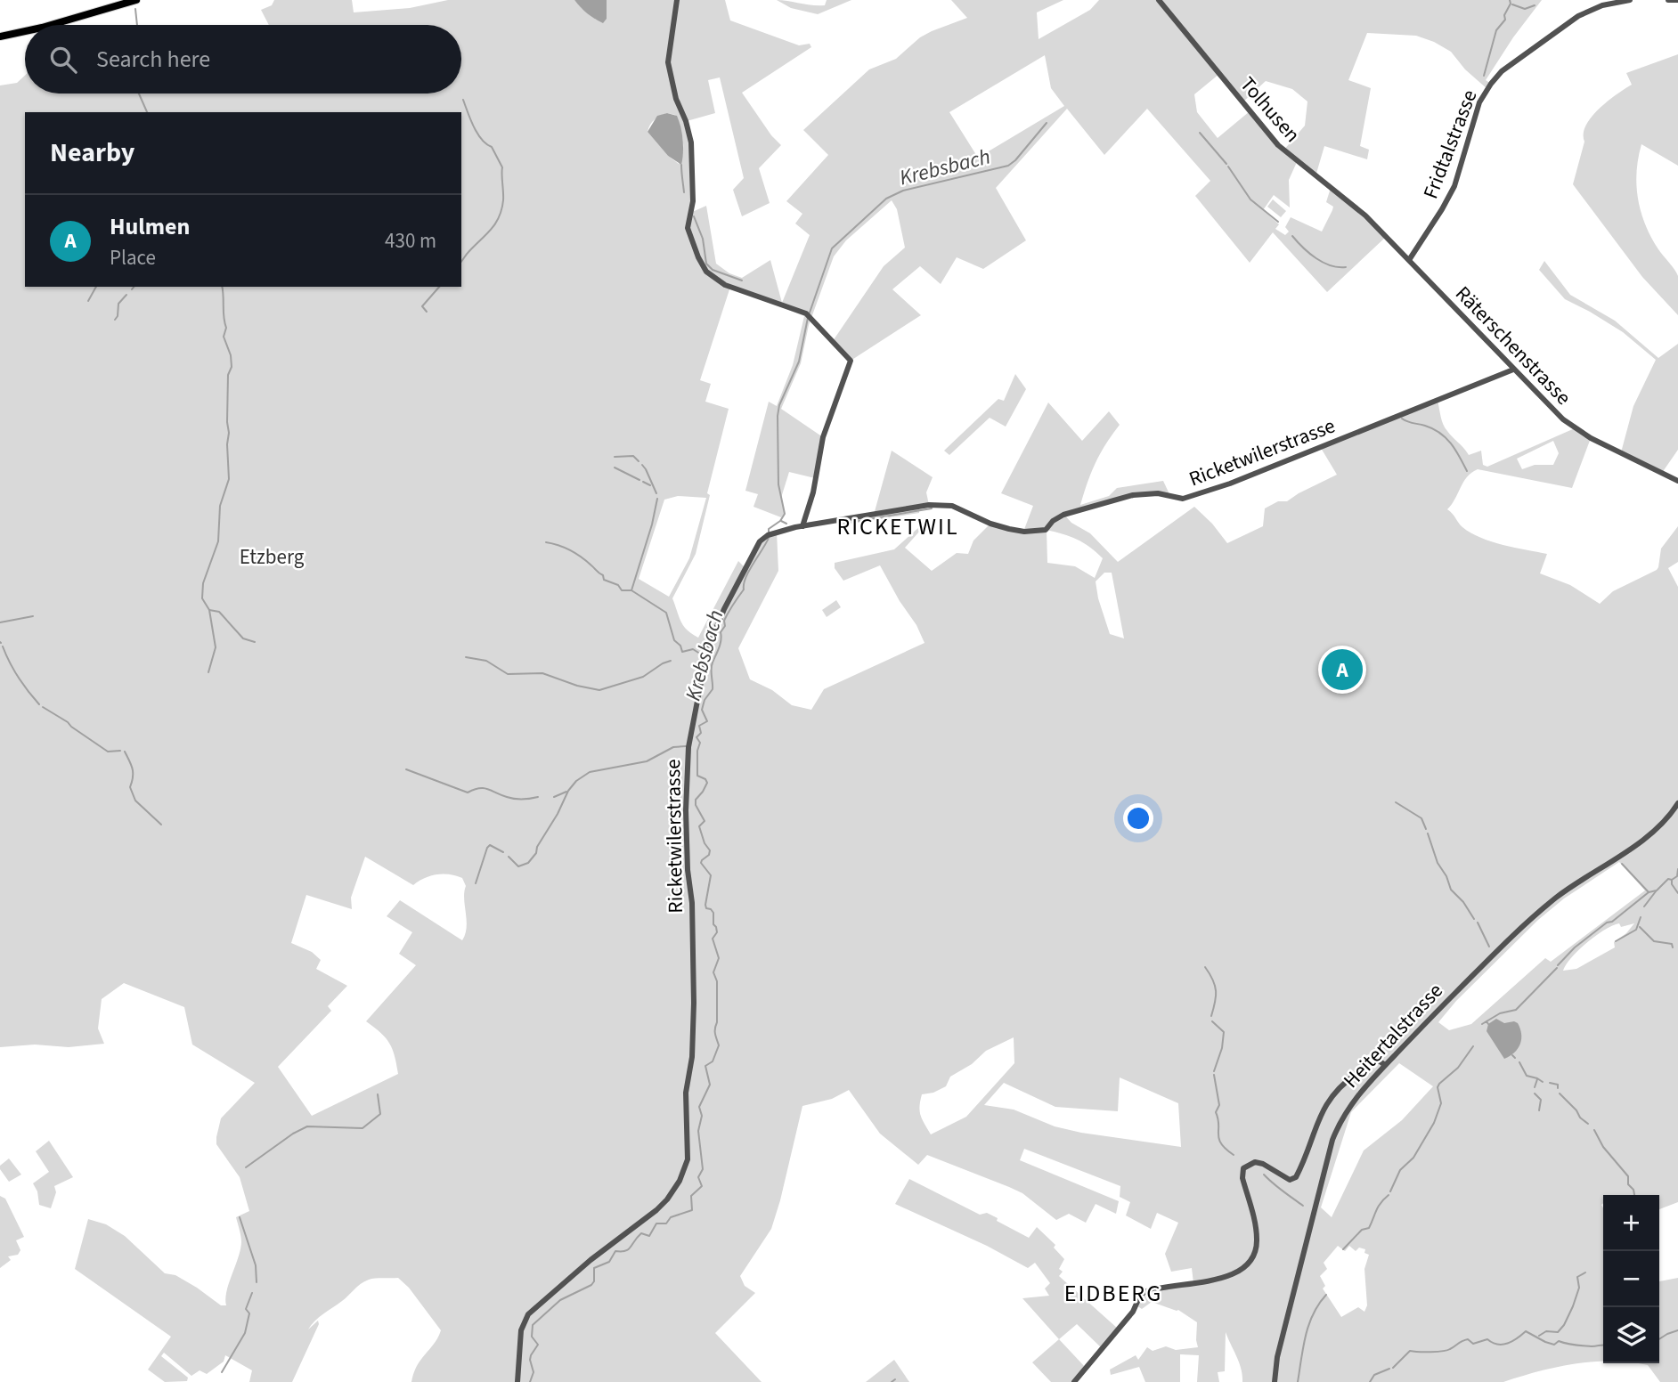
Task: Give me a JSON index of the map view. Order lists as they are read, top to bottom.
{
  "streets": {
    "street": [
      "Tolhusen",
      "Fridtalstrasse",
      "Räterschenstrasse",
      "Ricketwilerstrasse",
      "Heitertalstrasse"
    ]
  },
  "crossings": [
    ["Tolhusen", "Räterschenstrasse"],
    ["Fridtalstrasse", "Räterschenstrasse"],
    ["Räterschenstrasse", "Ricketwilerstrasse"]
  ],
  "districts": ["RICKETWIL", "EIDBERG"],
  "water": ["Krebsbach"],
  "parks": ["Etzberg"],
  "page": {
    "search": "Search here",
    "heading": "Nearby",
    "list": [
      {
        "mark": "A",
        "name": "Hulmen",
        "note": "Place",
        "value": "430 m"
      }
    ],
    "pins": "A",
    "map_buttons": ["+", "−"]
  }
}
